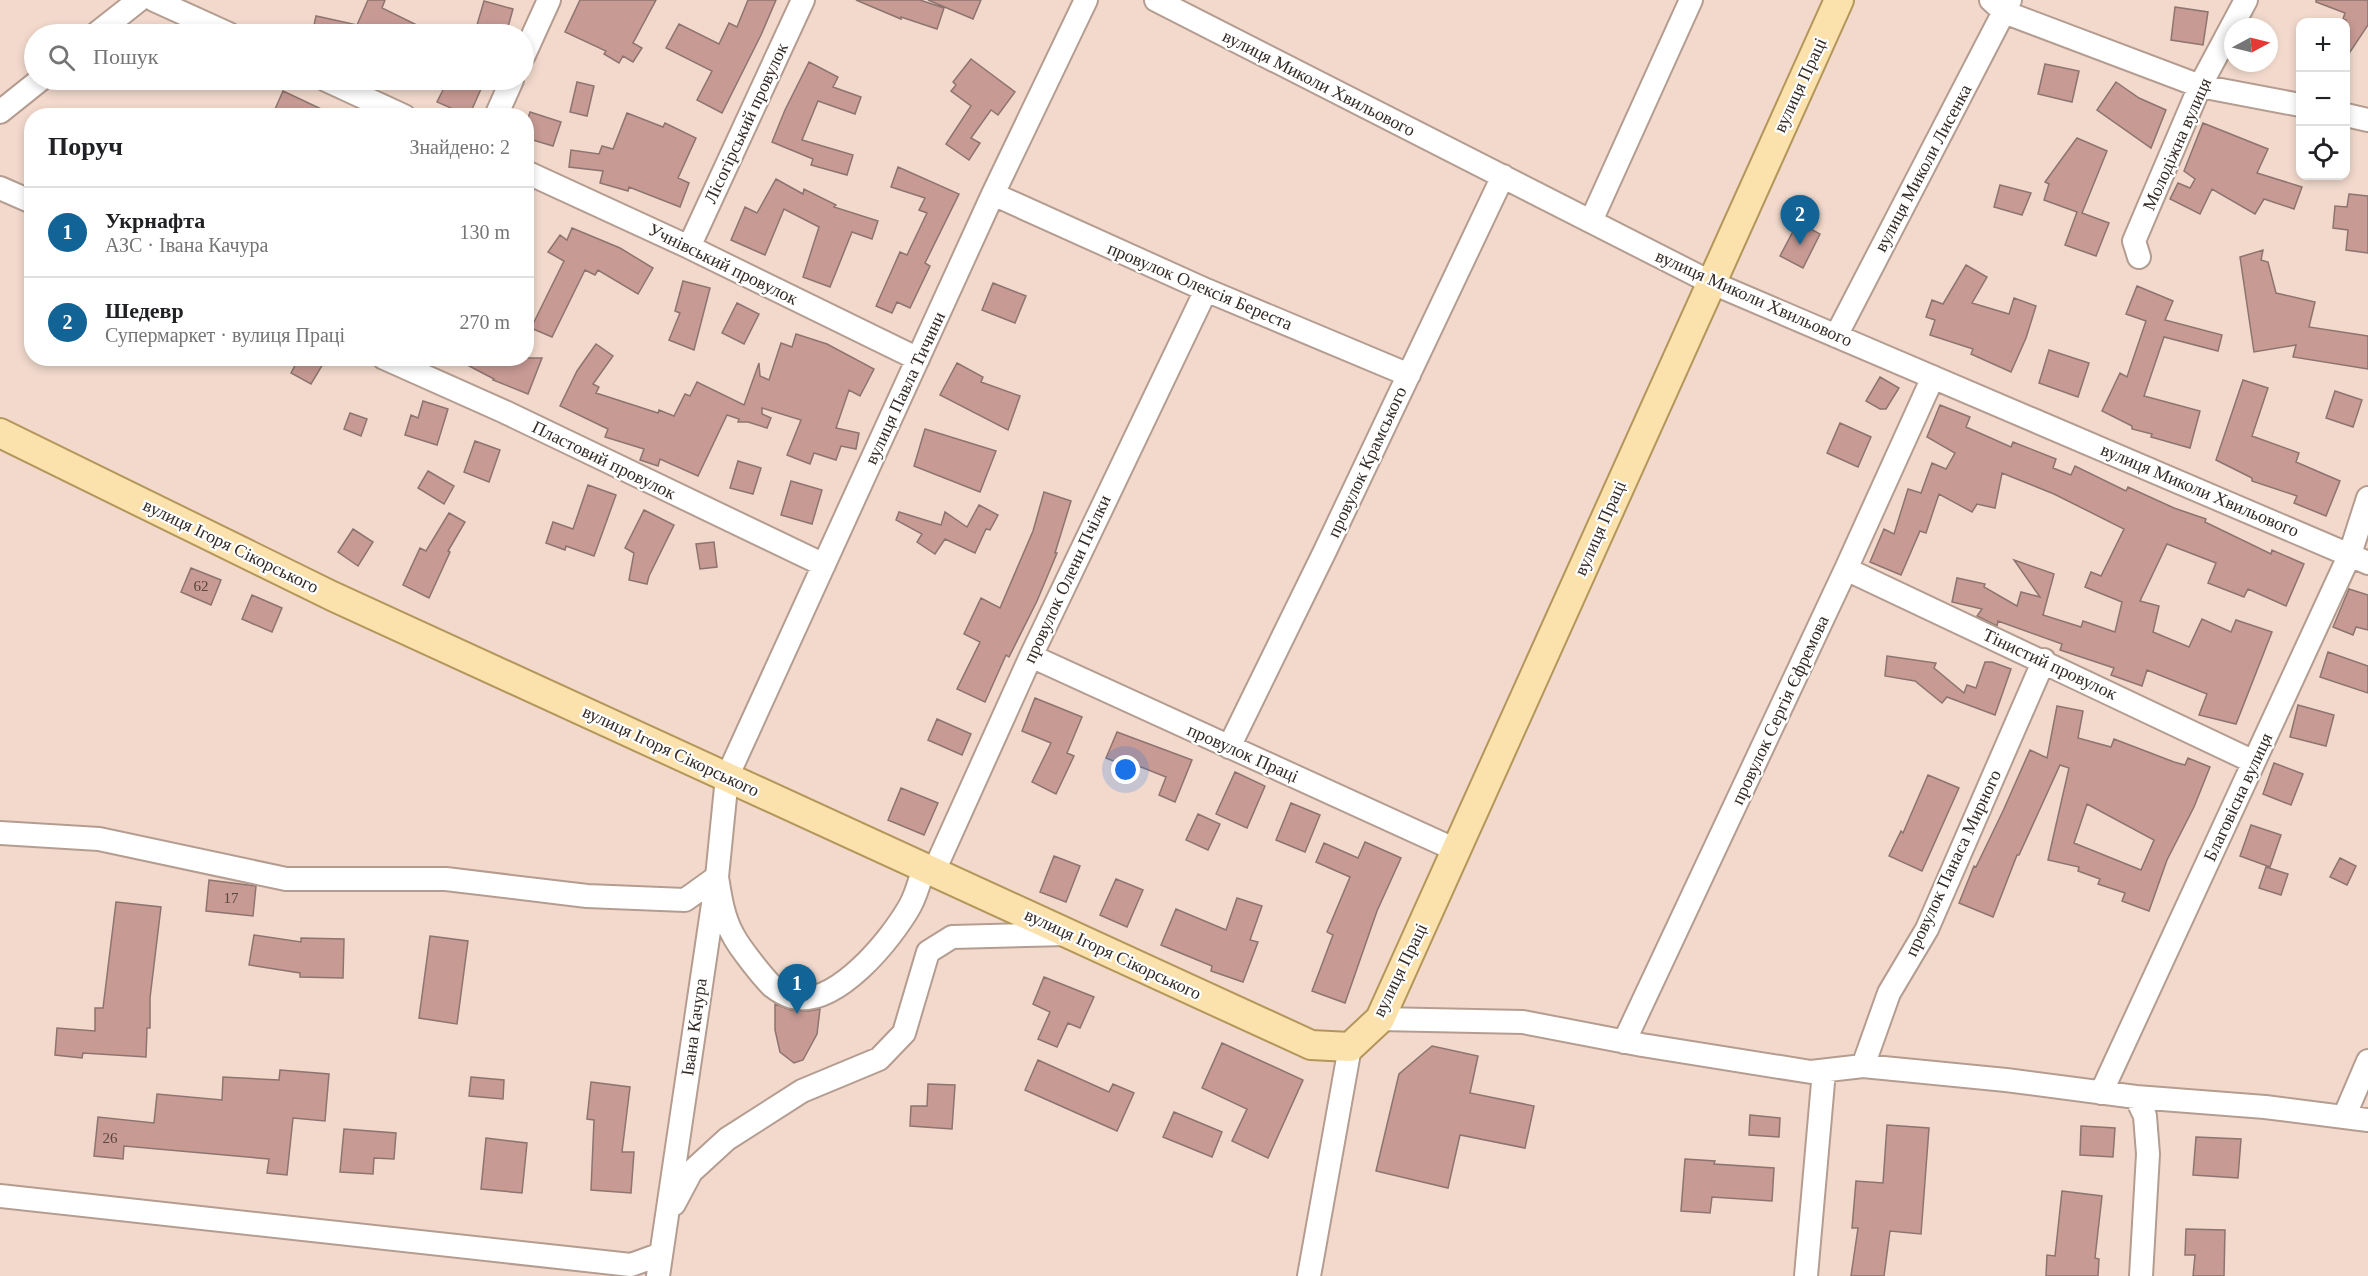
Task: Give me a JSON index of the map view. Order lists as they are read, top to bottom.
{
  "streets": {
    "main road": ["вулиця Праці", "вулиця Ігоря Сікорського"],
    "street": [
      "вулиця Миколи Хвильового",
      "Лісогірський провулок",
      "Молодіжна вулиця",
      "вулиця Миколи Лисенка",
      "Учнівський провулок",
      "провулок Олексія Береста",
      "вулиця Павла Тичини",
      "Пластовий провулок",
      "провулок Крамського",
      "провулок Олени Пчілки",
      "Тінистий провулок",
      "провулок Сергія Єфремова",
      "провулок Праці",
      "Благовісна вулиця",
      "провулок Панаса Мирного",
      "Івана Качура"
    ]
  },
  "crossings": [
    ["вулиця Миколи Хвильового", "вулиця Праці"],
    ["вулиця Миколи Хвильового", "вулиця Миколи Лисенка"],
    ["вулиця Миколи Хвильового", "провулок Крамського"],
    ["вулиця Миколи Хвильового", "провулок Сергія Єфремова"],
    ["вулиця Миколи Хвильового", "Благовісна вулиця"],
    ["вулиця Праці", "вулиця Ігоря Сікорського"],
    ["вулиця Праці", "провулок Праці"],
    ["Лісогірський провулок", "Учнівський провулок"],
    ["Учнівський провулок", "вулиця Павла Тичини"],
    ["провулок Олексія Береста", "вулиця Павла Тичини"],
    ["провулок Олексія Береста", "провулок Крамського"],
    ["провулок Олексія Береста", "провулок Олени Пчілки"],
    ["вулиця Павла Тичини", "Пластовий провулок"],
    ["вулиця Павла Тичини", "вулиця Ігоря Сікорського"],
    ["вулиця Павла Тичини", "Івана Качура"],
    ["провулок Крамського", "провулок Праці"],
    ["вулиця Ігоря Сікорського", "провулок Олени Пчілки"],
    ["вулиця Ігоря Сікорського", "Івана Качура"],
    ["провулок Олени Пчілки", "провулок Праці"],
    ["провулок Олени Пчілки", "Івана Качура"],
    ["Тінистий провулок", "провулок Сергія Єфремова"],
    ["Тінистий провулок", "Благовісна вулиця"],
    ["Тінистий провулок", "провулок Панаса Мирного"]
  ],
  "house_numbers": ["62", "17", "26"],
  "north": "right",
  "page": {
    "map_buttons": ["+", "−"],
    "search": "Пошук",
    "heading": ["Поруч", "Знайдено: 2"],
    "list": [
      {
        "mark": "1",
        "name": "Укрнафта",
        "note": "АЗС · Івана Качура",
        "value": "130 m"
      },
      {
        "mark": "2",
        "name": "Шедевр",
        "note": "Супермаркет · вулиця Праці",
        "value": "270 m"
      }
    ],
    "pins": ["2", "1"]
  }
}
